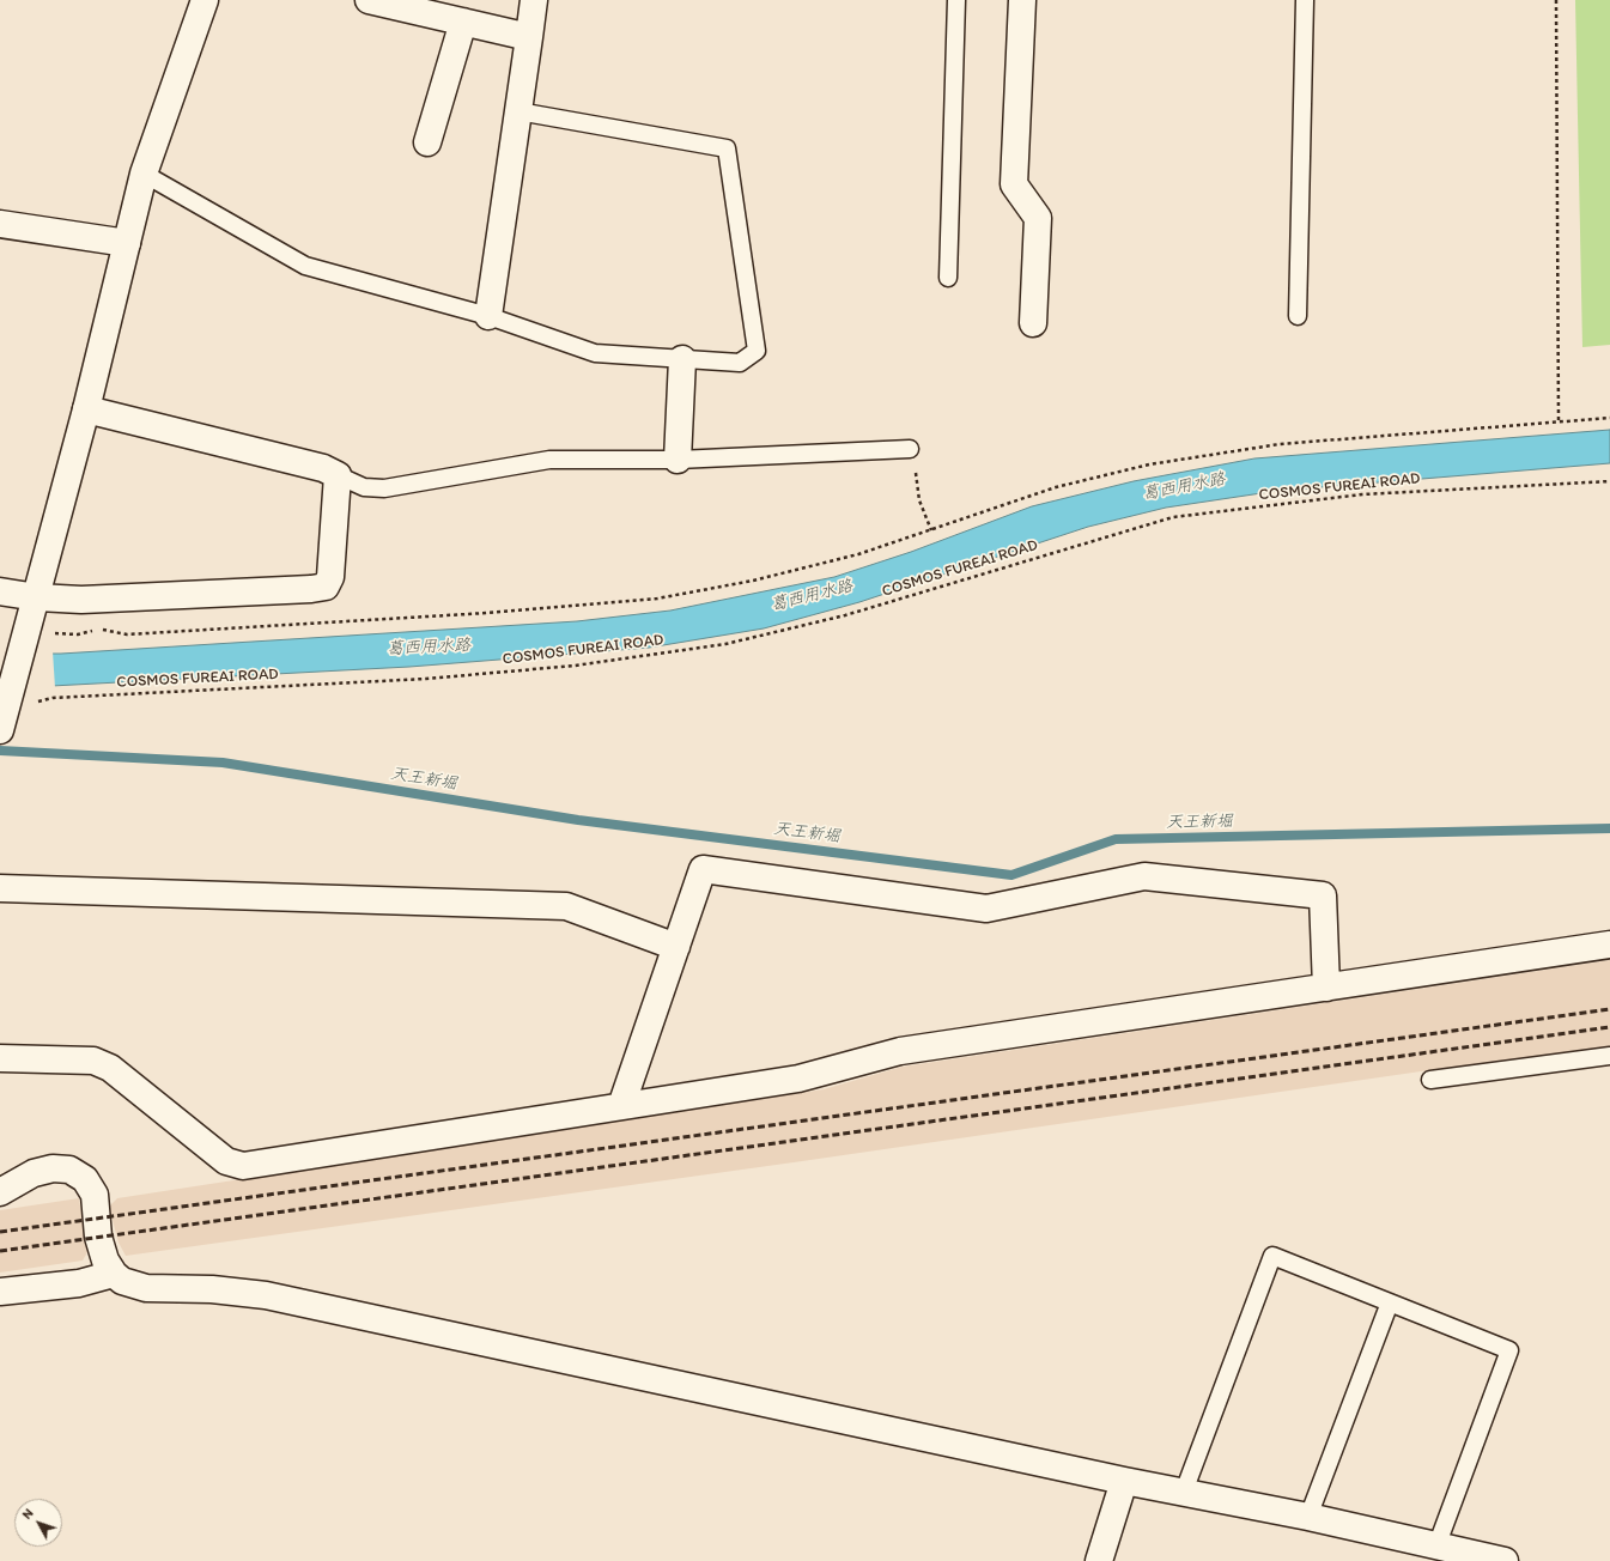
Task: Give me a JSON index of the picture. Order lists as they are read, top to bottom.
{
  "streets": {
    "path": ["COSMOS FUREAI ROAD"]
  },
  "water": ["葛西用水路", "天王新堀"],
  "north": "top left"
}
